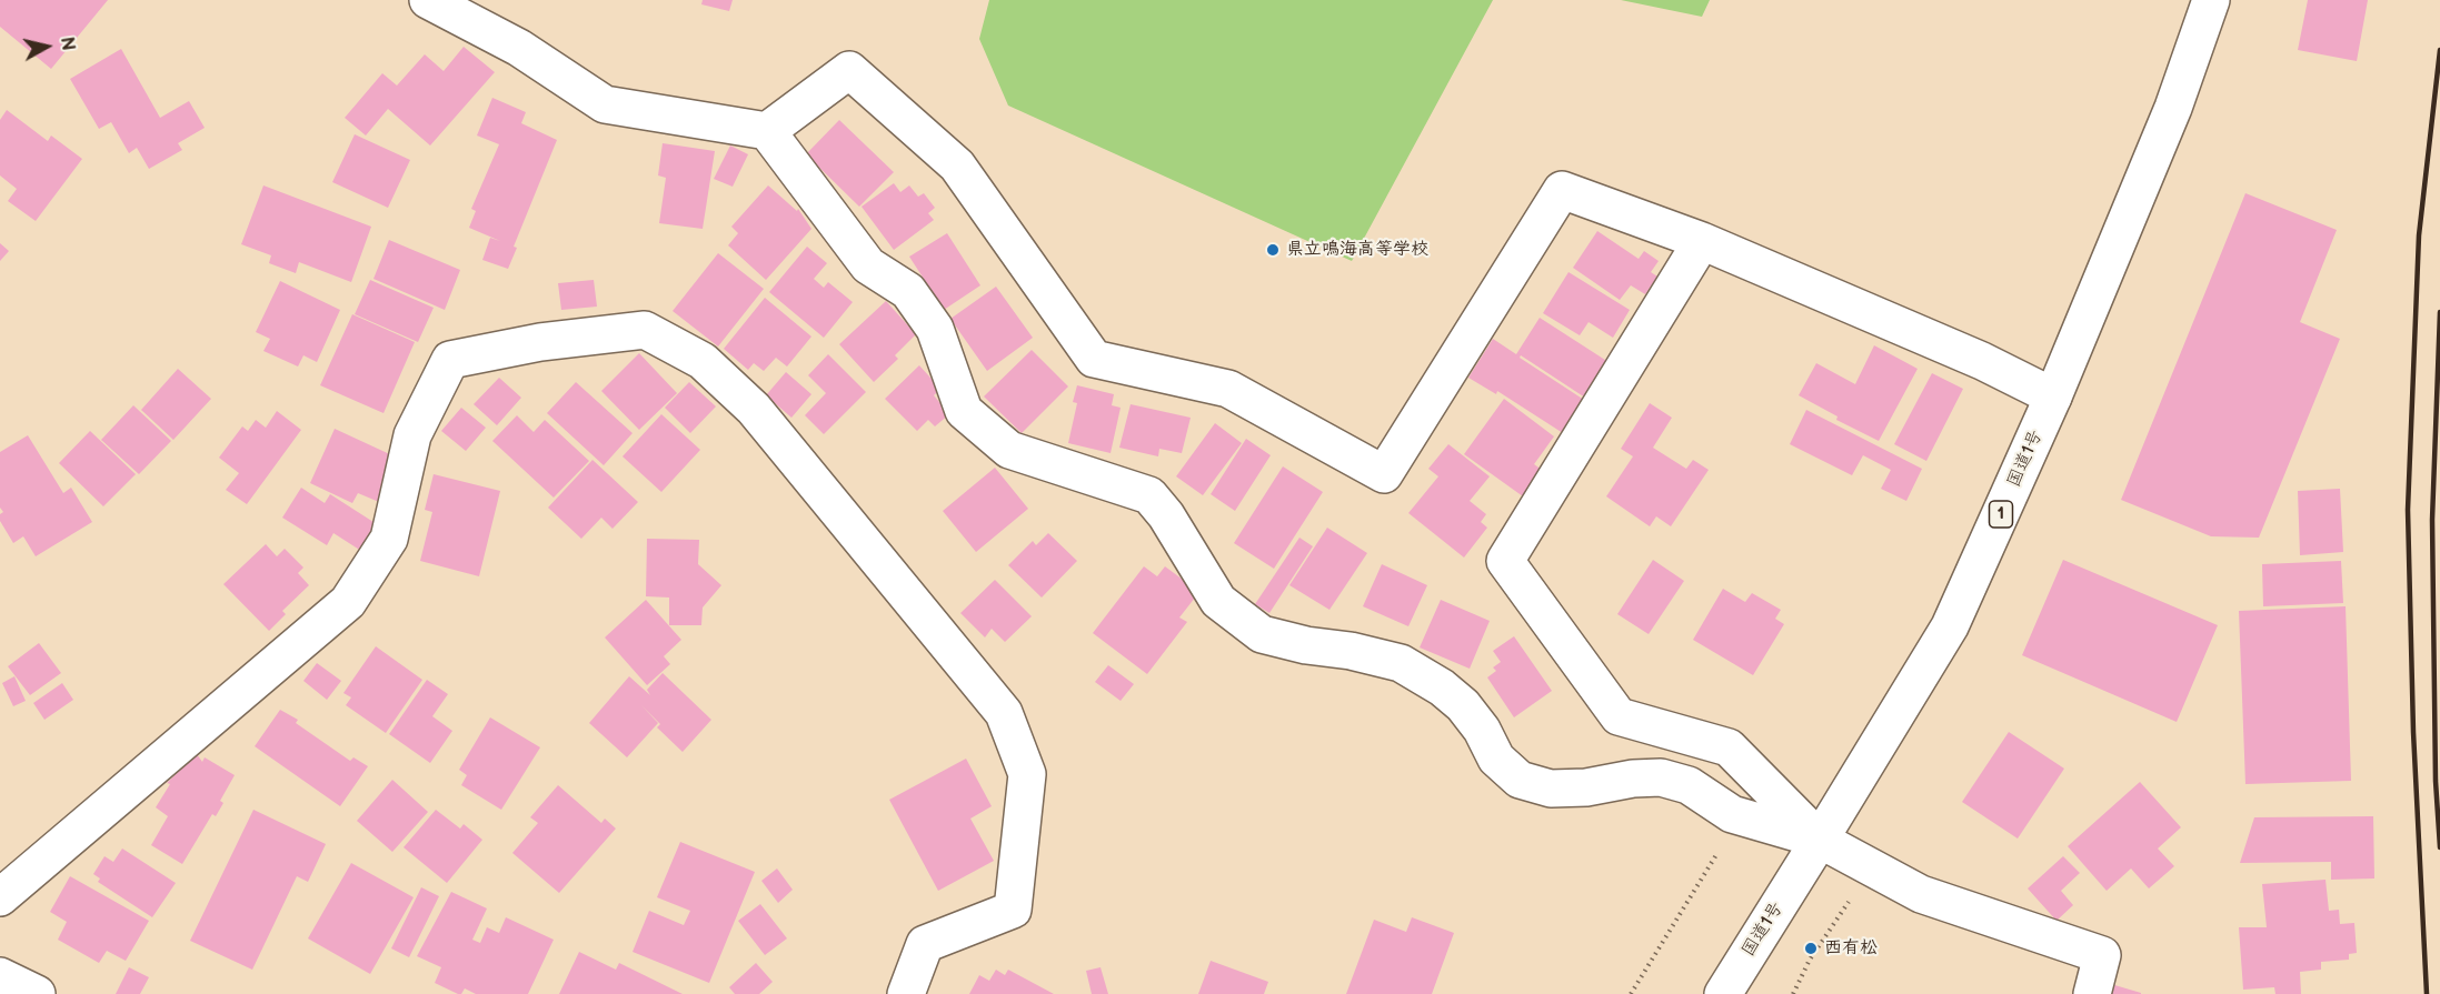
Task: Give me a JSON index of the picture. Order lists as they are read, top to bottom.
{
  "streets": {
    "main road": ["国道1号", "1"]
  },
  "places": ["県立鳴海高等学校", "西有松"],
  "north": "right"
}
